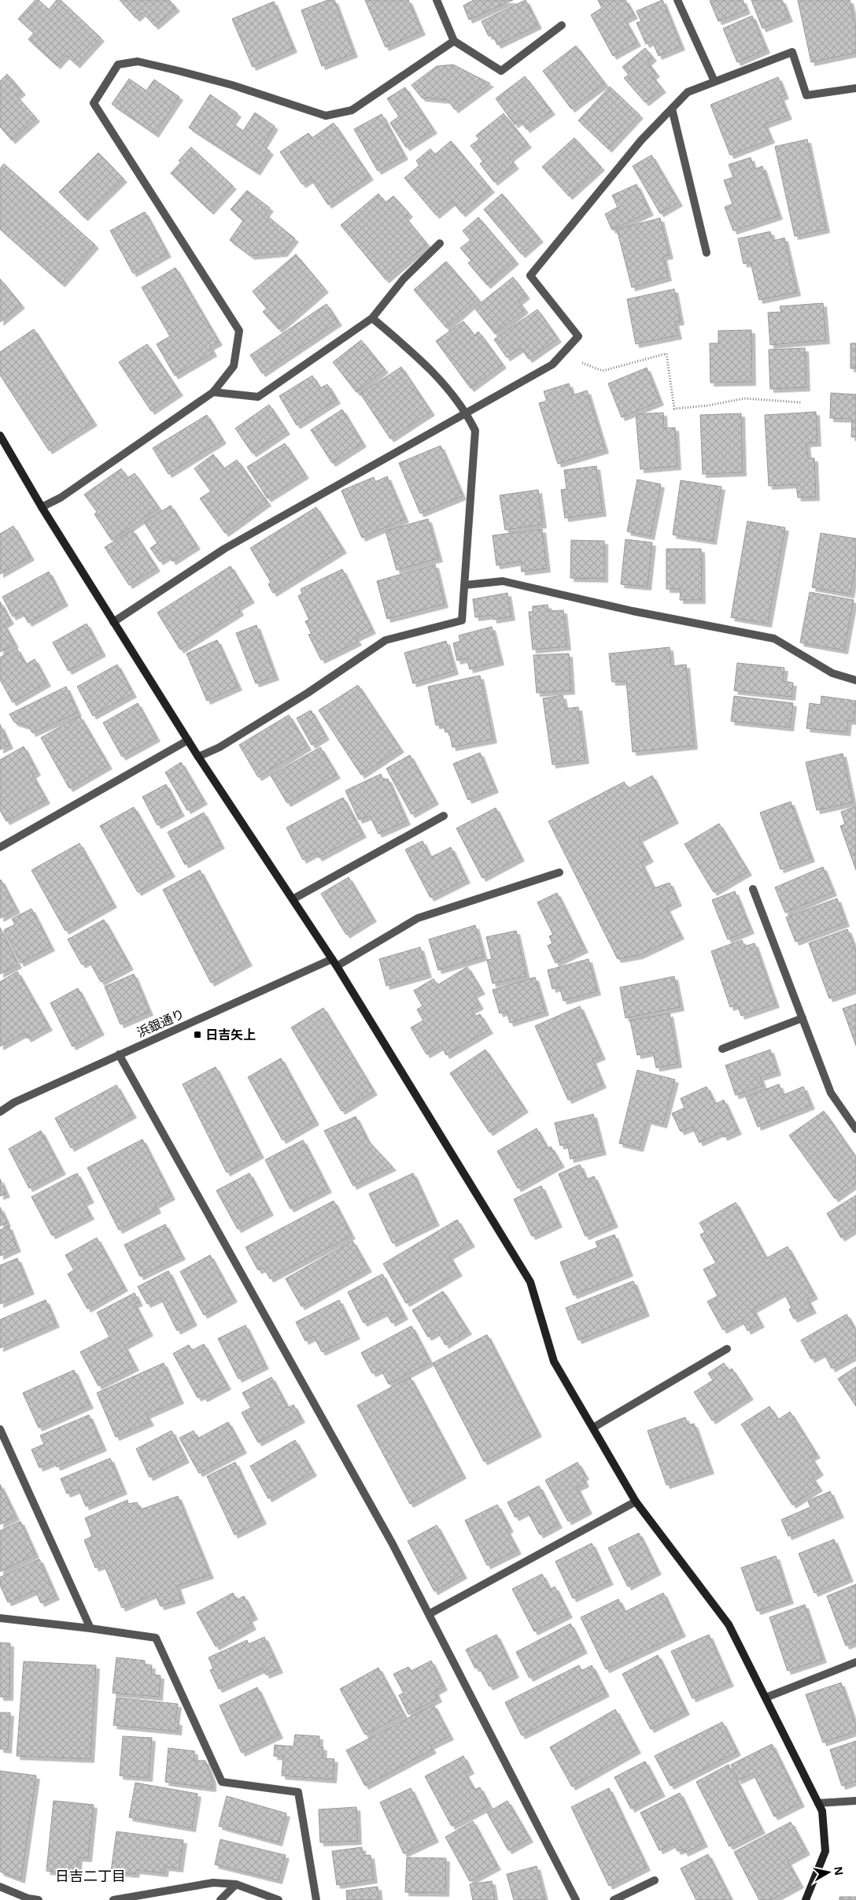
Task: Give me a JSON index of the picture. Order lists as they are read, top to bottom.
{
  "streets": {
    "street": ["浜銀通り"]
  },
  "districts": ["日吉二丁目"],
  "places": {
    "transit": ["日吉矢上"]
  },
  "north": "right"
}
